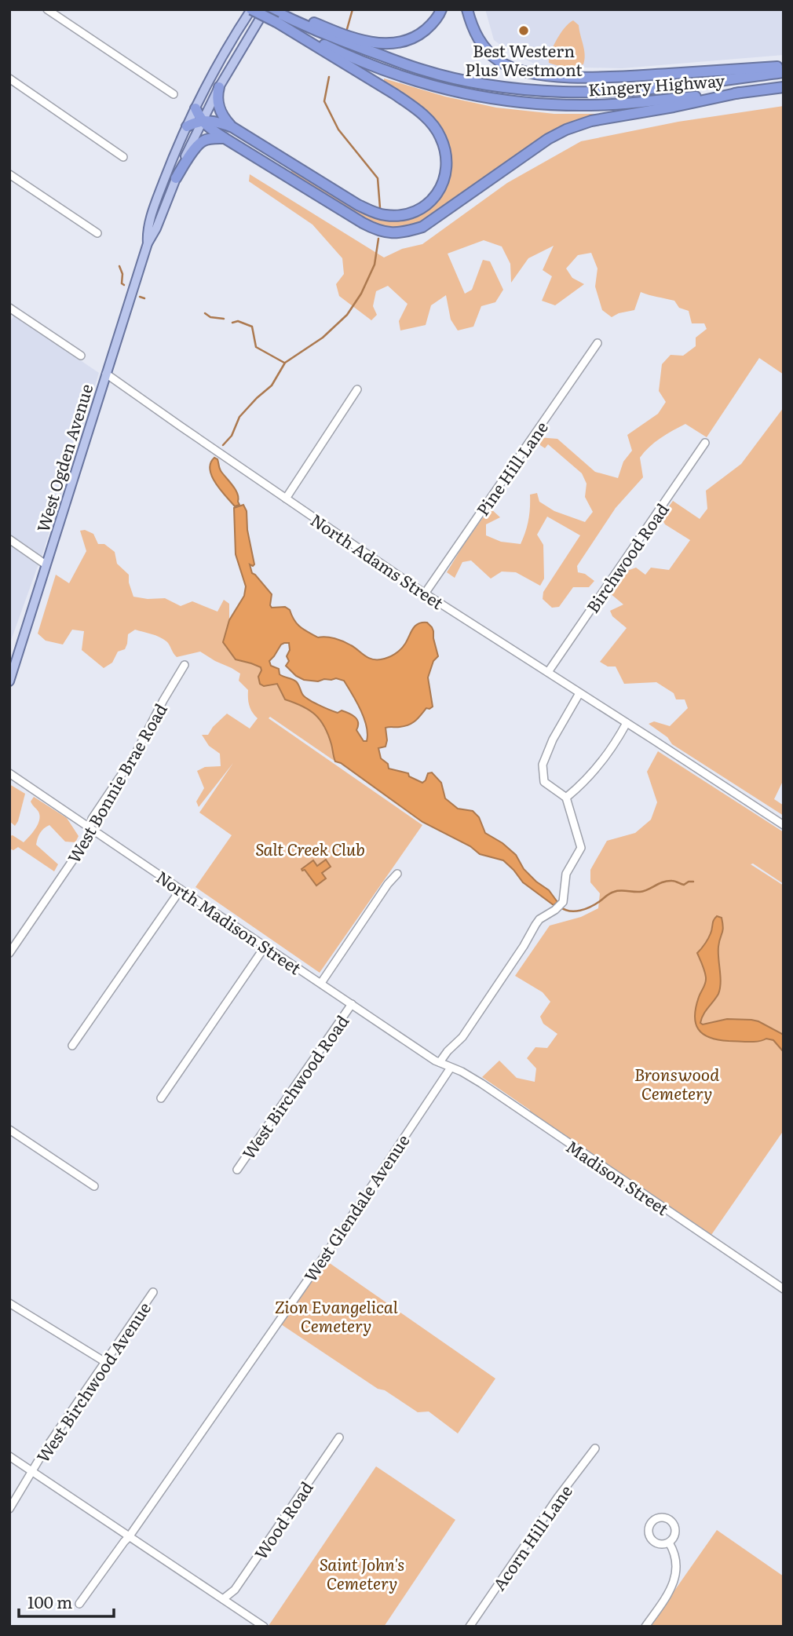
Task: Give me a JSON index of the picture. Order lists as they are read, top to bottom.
{
  "streets": {
    "highway": ["Kingery Highway"],
    "main road": ["West Ogden Avenue"],
    "street": [
      "Pine Hill Lane",
      "Birchwood Road",
      "North Adams Street",
      "West Bonnie Brae Road",
      "North Madison Street",
      "West Birchwood Road",
      "Madison Street",
      "West Glendale Avenue",
      "West Birchwood Avenue",
      "Wood Road",
      "Acorn Hill Lane"
    ]
  },
  "crossings": [
    ["Kingery Highway", "West Ogden Avenue"],
    ["West Ogden Avenue", "North Adams Street"],
    ["Pine Hill Lane", "North Adams Street"],
    ["Birchwood Road", "North Adams Street"],
    ["West Bonnie Brae Road", "North Madison Street"],
    ["North Madison Street", "West Birchwood Road"],
    ["North Madison Street", "Madison Street"],
    ["North Madison Street", "West Glendale Avenue"],
    ["Madison Street", "West Glendale Avenue"]
  ],
  "parks": [
    "Salt Creek Club",
    "Bronswood Cemetery",
    "Zion Evangelical Cemetery",
    "Saint John's Cemetery"
  ],
  "places": ["Best Western Plus Westmont"],
  "scale_bar": "100 m"
}
